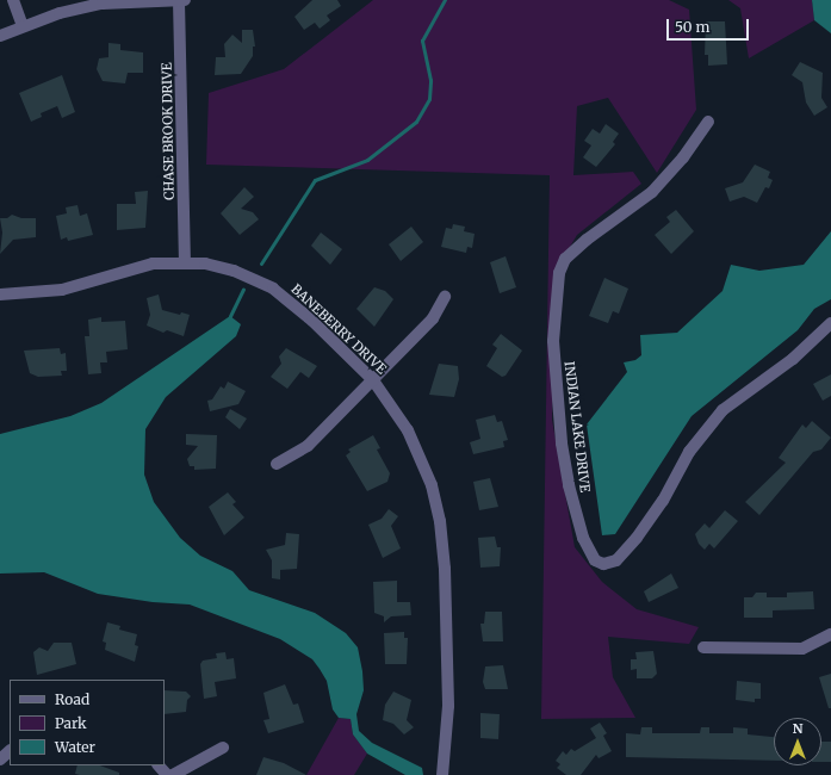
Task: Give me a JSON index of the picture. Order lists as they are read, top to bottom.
{
  "streets": {
    "street": ["CHASE BROOK DRIVE", "BANEBERRY DRIVE", "INDIAN LAKE DRIVE"]
  },
  "crossings": [
    ["CHASE BROOK DRIVE", "BANEBERRY DRIVE"]
  ],
  "legend": ["Road", "Park", "Water"],
  "scale_bar": "50 m",
  "north": "top"
}
